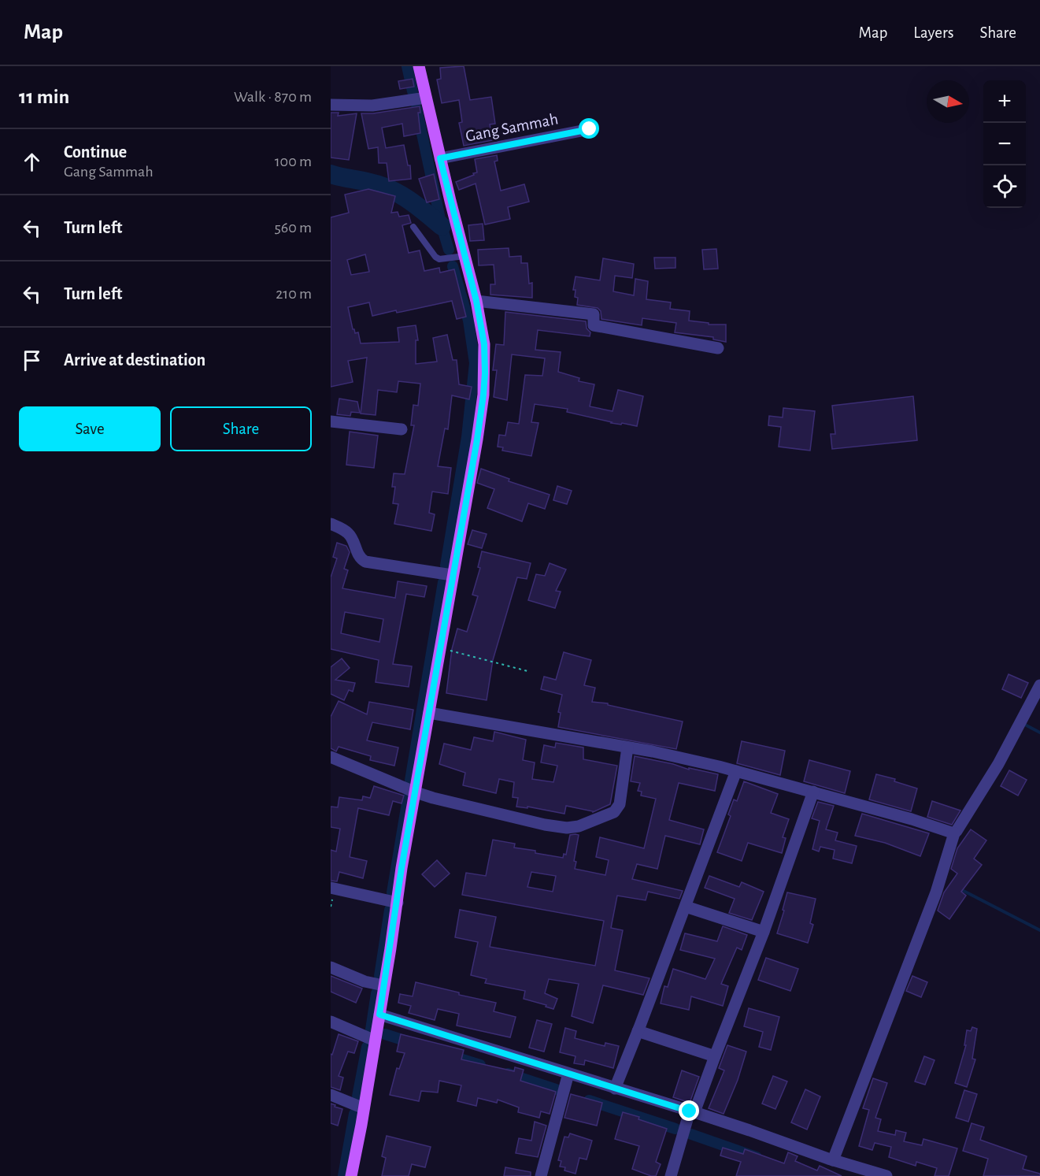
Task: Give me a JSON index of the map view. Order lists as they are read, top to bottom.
{
  "streets": {
    "street": ["Gang Sammah"]
  },
  "north": "right",
  "page": {
    "header": "Map",
    "nav": ["Map", "Layers", "Share"],
    "heading": ["11 min", "Walk · 870 m"],
    "map_buttons": ["+", "−"],
    "list": [
      ["Continue", "Gang Sammah", "100 m"],
      ["Turn left", "560 m"],
      ["Turn left", "210 m"],
      "Arrive at destination"
    ],
    "buttons": ["Save", "Share"]
  }
}
